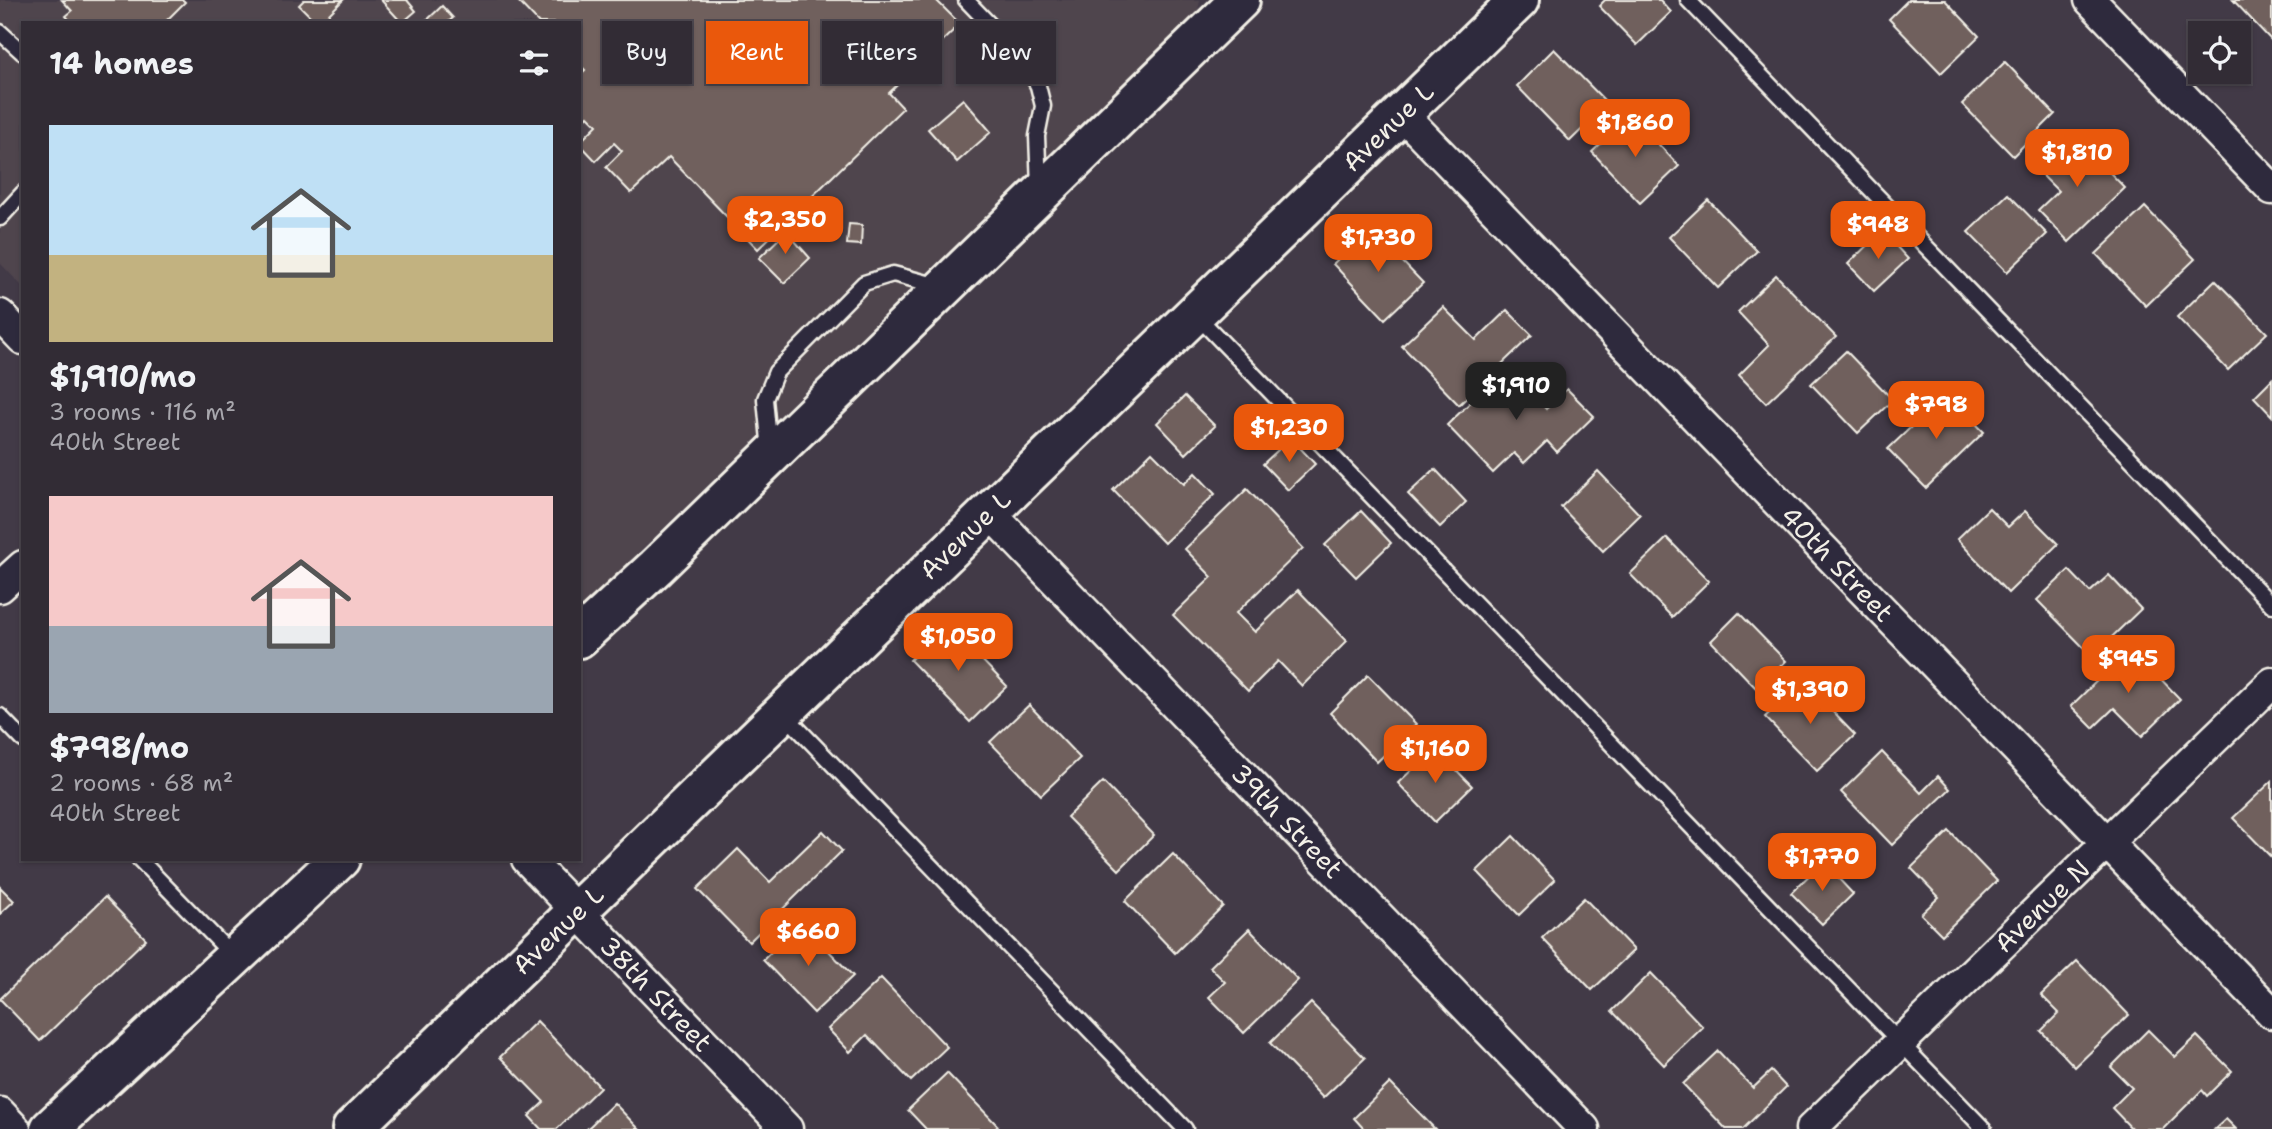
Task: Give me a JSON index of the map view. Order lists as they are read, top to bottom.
{
  "streets": {
    "street": [
      "Avenue L",
      "40th Street",
      "39th Street",
      "Avenue N",
      "38th Street"
    ]
  },
  "crossings": [
    ["Avenue L", "40th Street"],
    ["Avenue L", "39th Street"],
    ["Avenue L", "38th Street"],
    ["40th Street", "Avenue N"]
  ],
  "page": {
    "chip": [
      "Buy",
      "Rent",
      "Filters",
      "New"
    ],
    "heading": "14 homes",
    "price": [
      "$1,860",
      "$1,810",
      "$2,350",
      "$948",
      "$1,730",
      "$1,910",
      "$798",
      "$1,230",
      "$1,050",
      "$945",
      "$1,390",
      "$1,160",
      "$1,770",
      "$660"
    ],
    "list": [
      {
        "name": "$1,910/mo",
        "note": "3 rooms · 116 m² · 40th Street"
      },
      {
        "name": "$798/mo",
        "note": "2 rooms · 68 m² · 40th Street"
      }
    ]
  }
}
